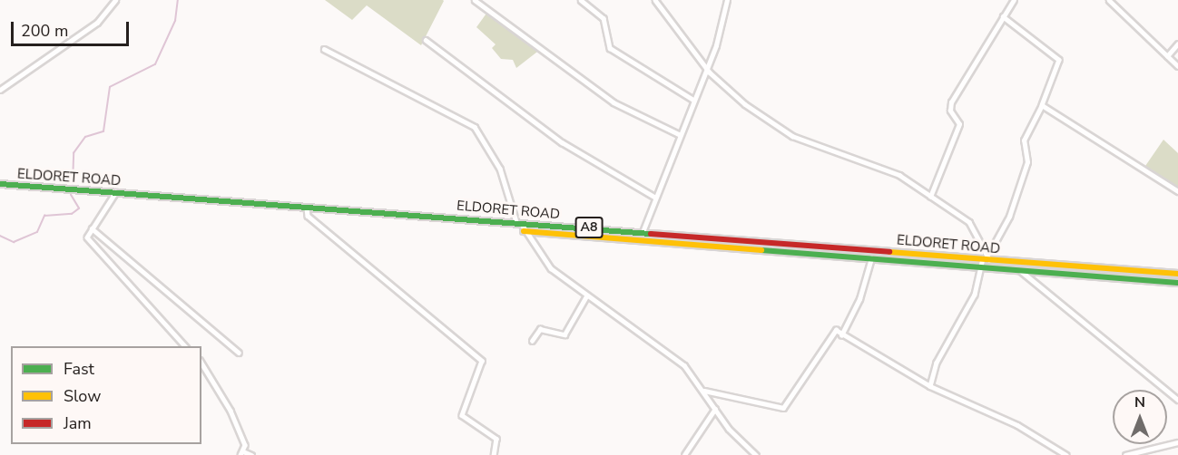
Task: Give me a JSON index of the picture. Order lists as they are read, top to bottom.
{
  "streets": {
    "main road": ["ELDORET ROAD", "A8"]
  },
  "legend": ["Fast", "Slow", "Jam"],
  "scale_bar": "200 m",
  "north": "top"
}
